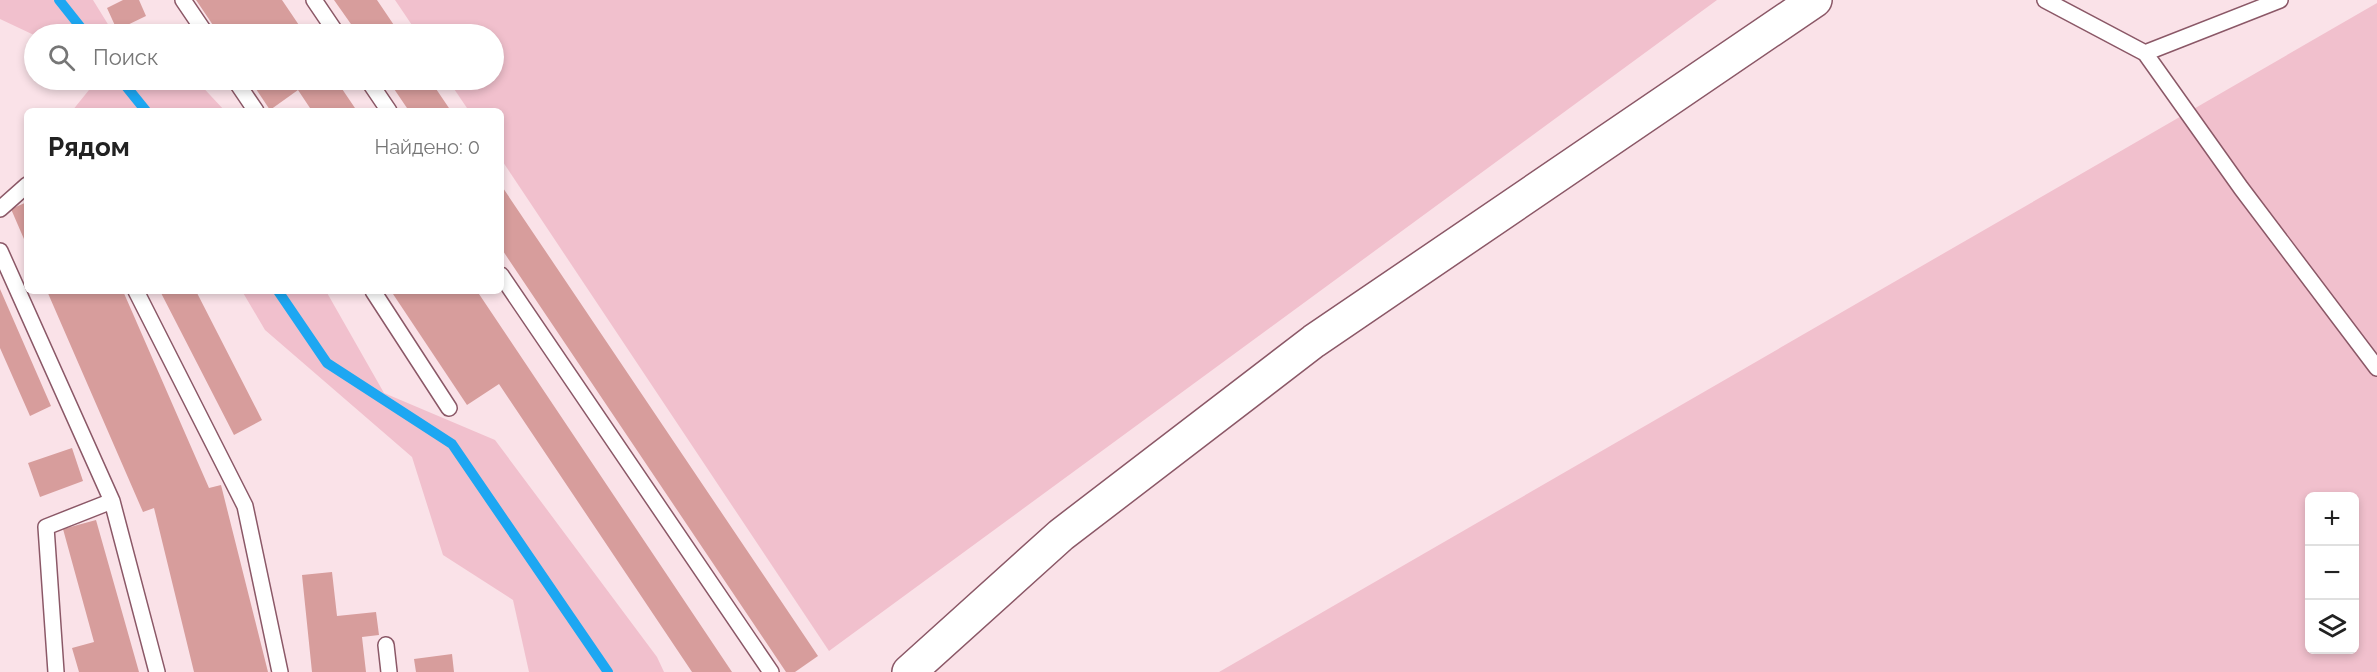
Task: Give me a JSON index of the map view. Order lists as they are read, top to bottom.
{
  "page": {
    "search": "Поиск",
    "heading": ["Рядом", "Найдено: 0"],
    "map_buttons": ["+", "−"]
  }
}
